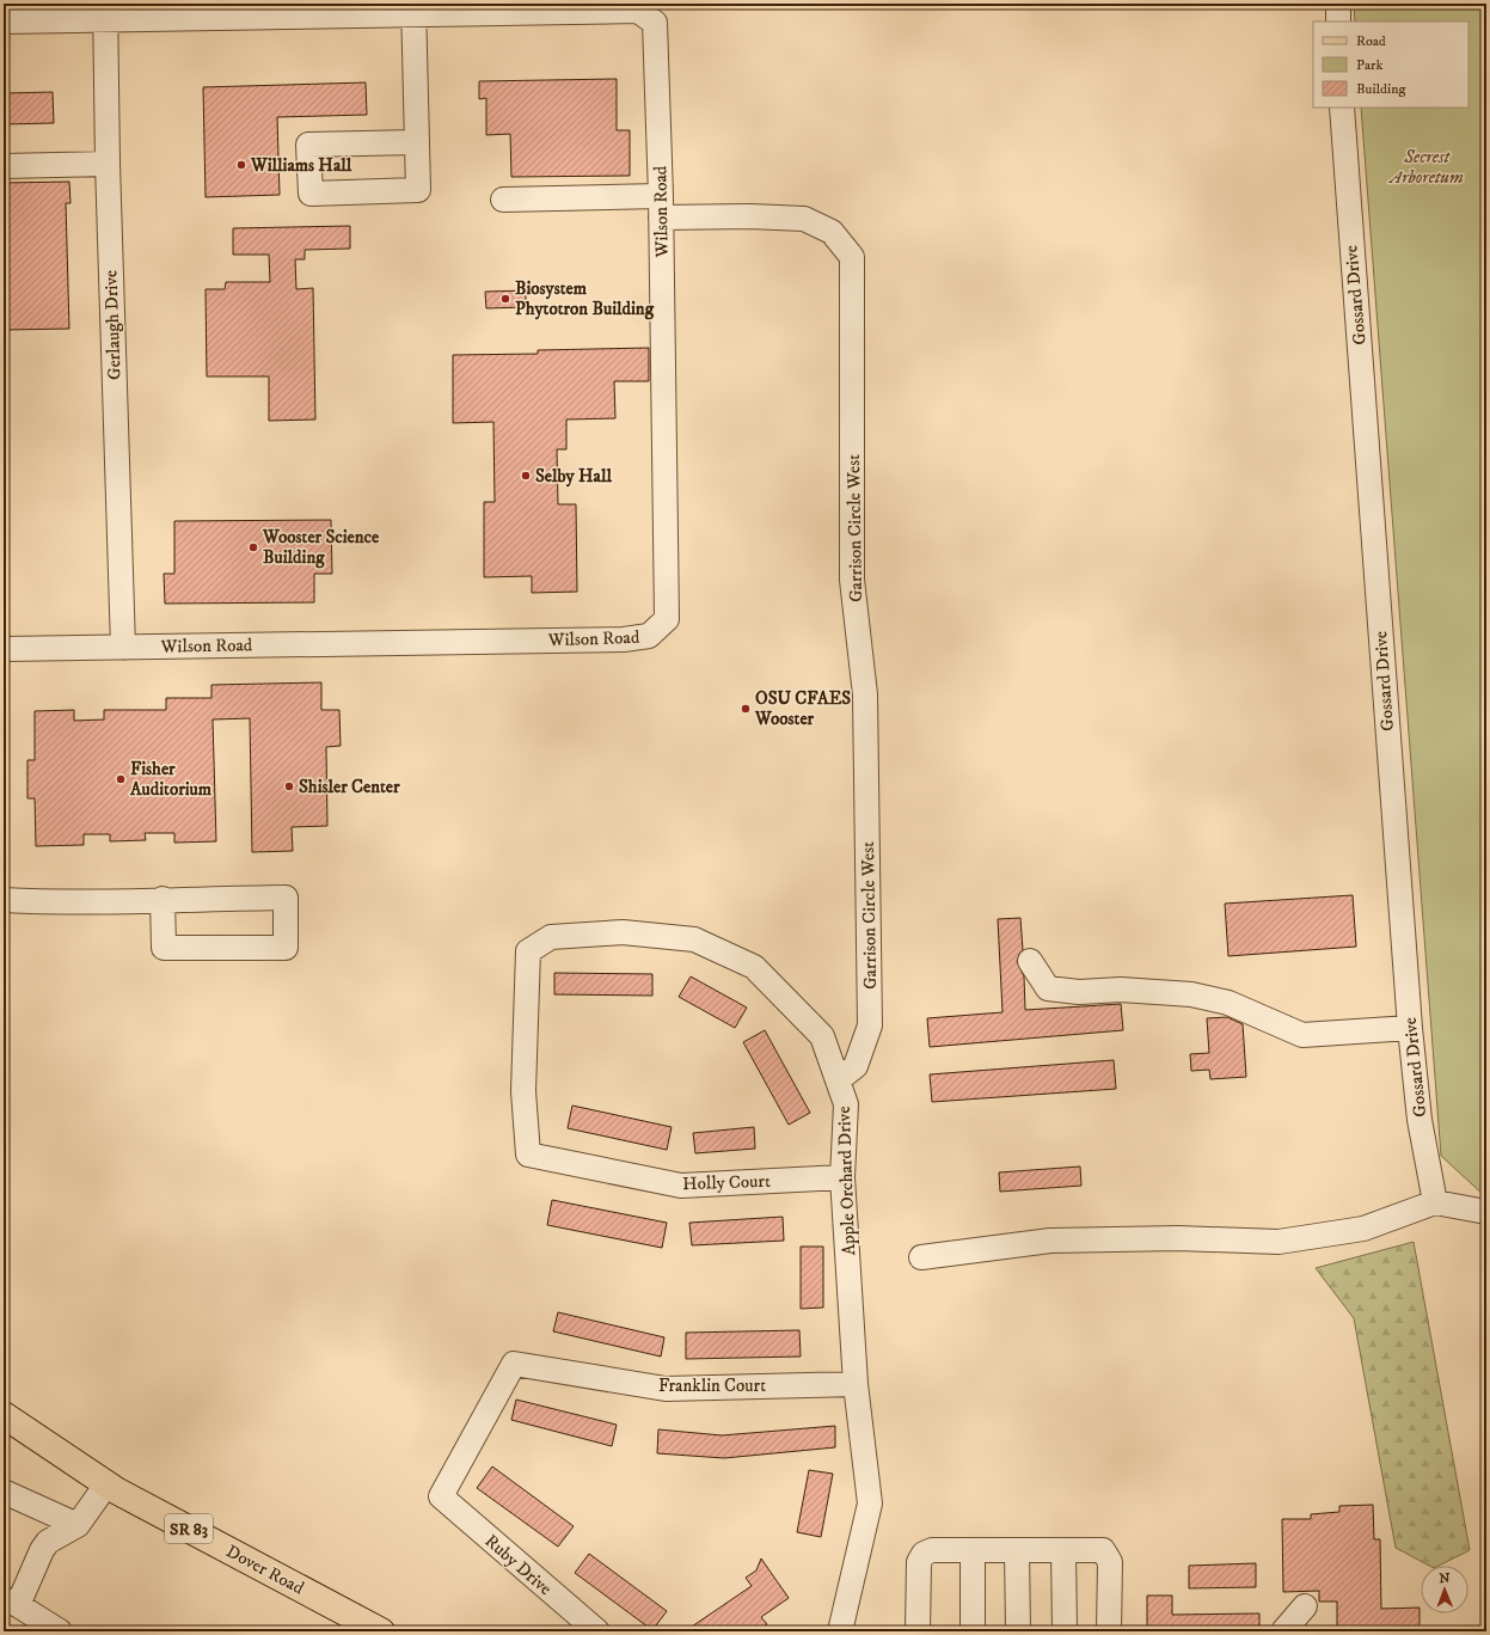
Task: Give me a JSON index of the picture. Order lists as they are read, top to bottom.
{
  "streets": {
    "main road": ["SR 83", "Dover Road"],
    "street": [
      "Wilson Road",
      "Gossard Drive",
      "Gerlaugh Drive",
      "Garrison Circle West",
      "Apple Orchard Drive",
      "Holly Court",
      "Franklin Court",
      "Ruby Drive"
    ]
  },
  "crossings": [
    ["Wilson Road", "Gerlaugh Drive"],
    ["Wilson Road", "Garrison Circle West"],
    ["Garrison Circle West", "Apple Orchard Drive"],
    ["Apple Orchard Drive", "Holly Court"],
    ["Apple Orchard Drive", "Franklin Court"],
    ["Franklin Court", "Ruby Drive"]
  ],
  "parks": ["Secrest Arboretum"],
  "places": [
    "Williams Hall",
    "Biosystem Phytotron Building",
    "Selby Hall",
    "Wooster Science Building",
    "OSU CFAES Wooster",
    "Fisher Auditorium",
    "Shisler Center"
  ],
  "legend": ["Road", "Park", "Building"],
  "north": "top"
}
